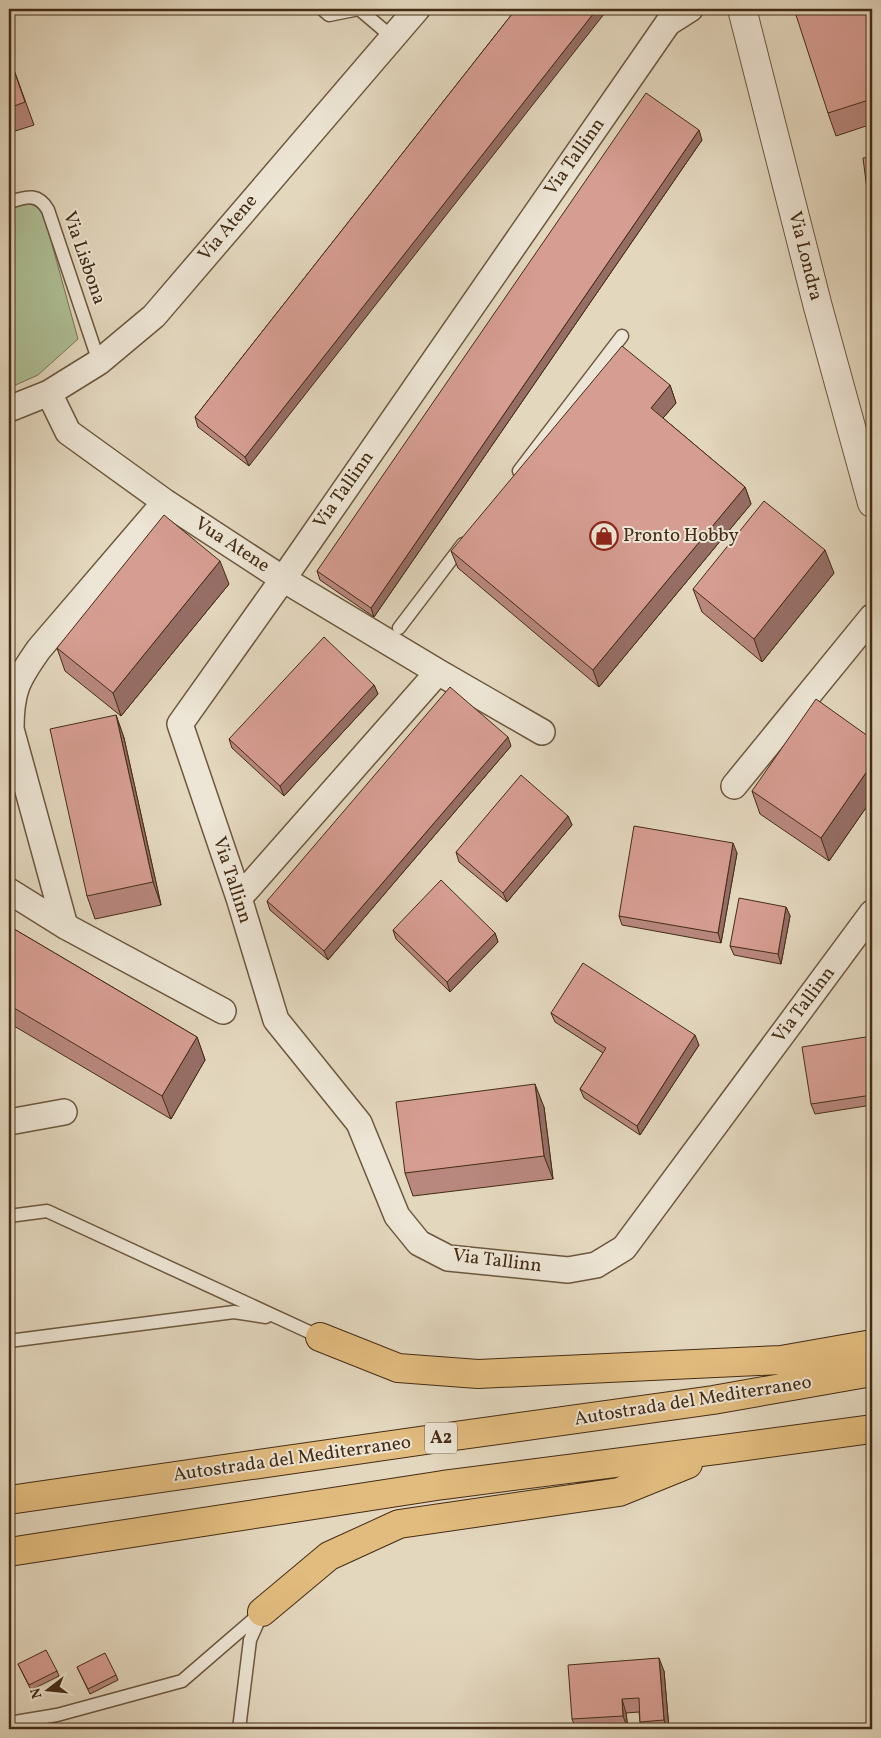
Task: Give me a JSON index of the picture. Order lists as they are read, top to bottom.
{
  "streets": {
    "highway": ["Autostrada del Mediterraneo", "A2"],
    "street": [
      "Via Tallinn",
      "Via Atene",
      "Via Londra",
      "Vua Atene"
    ],
    "lane": ["Via Lisbona"]
  },
  "crossings": [
    ["Via Tallinn", "Vua Atene"],
    ["Via Atene", "Via Lisbona"],
    ["Via Atene", "Vua Atene"]
  ],
  "places": {
    "shop": ["Pronto Hobby"]
  },
  "north": "left"
}
